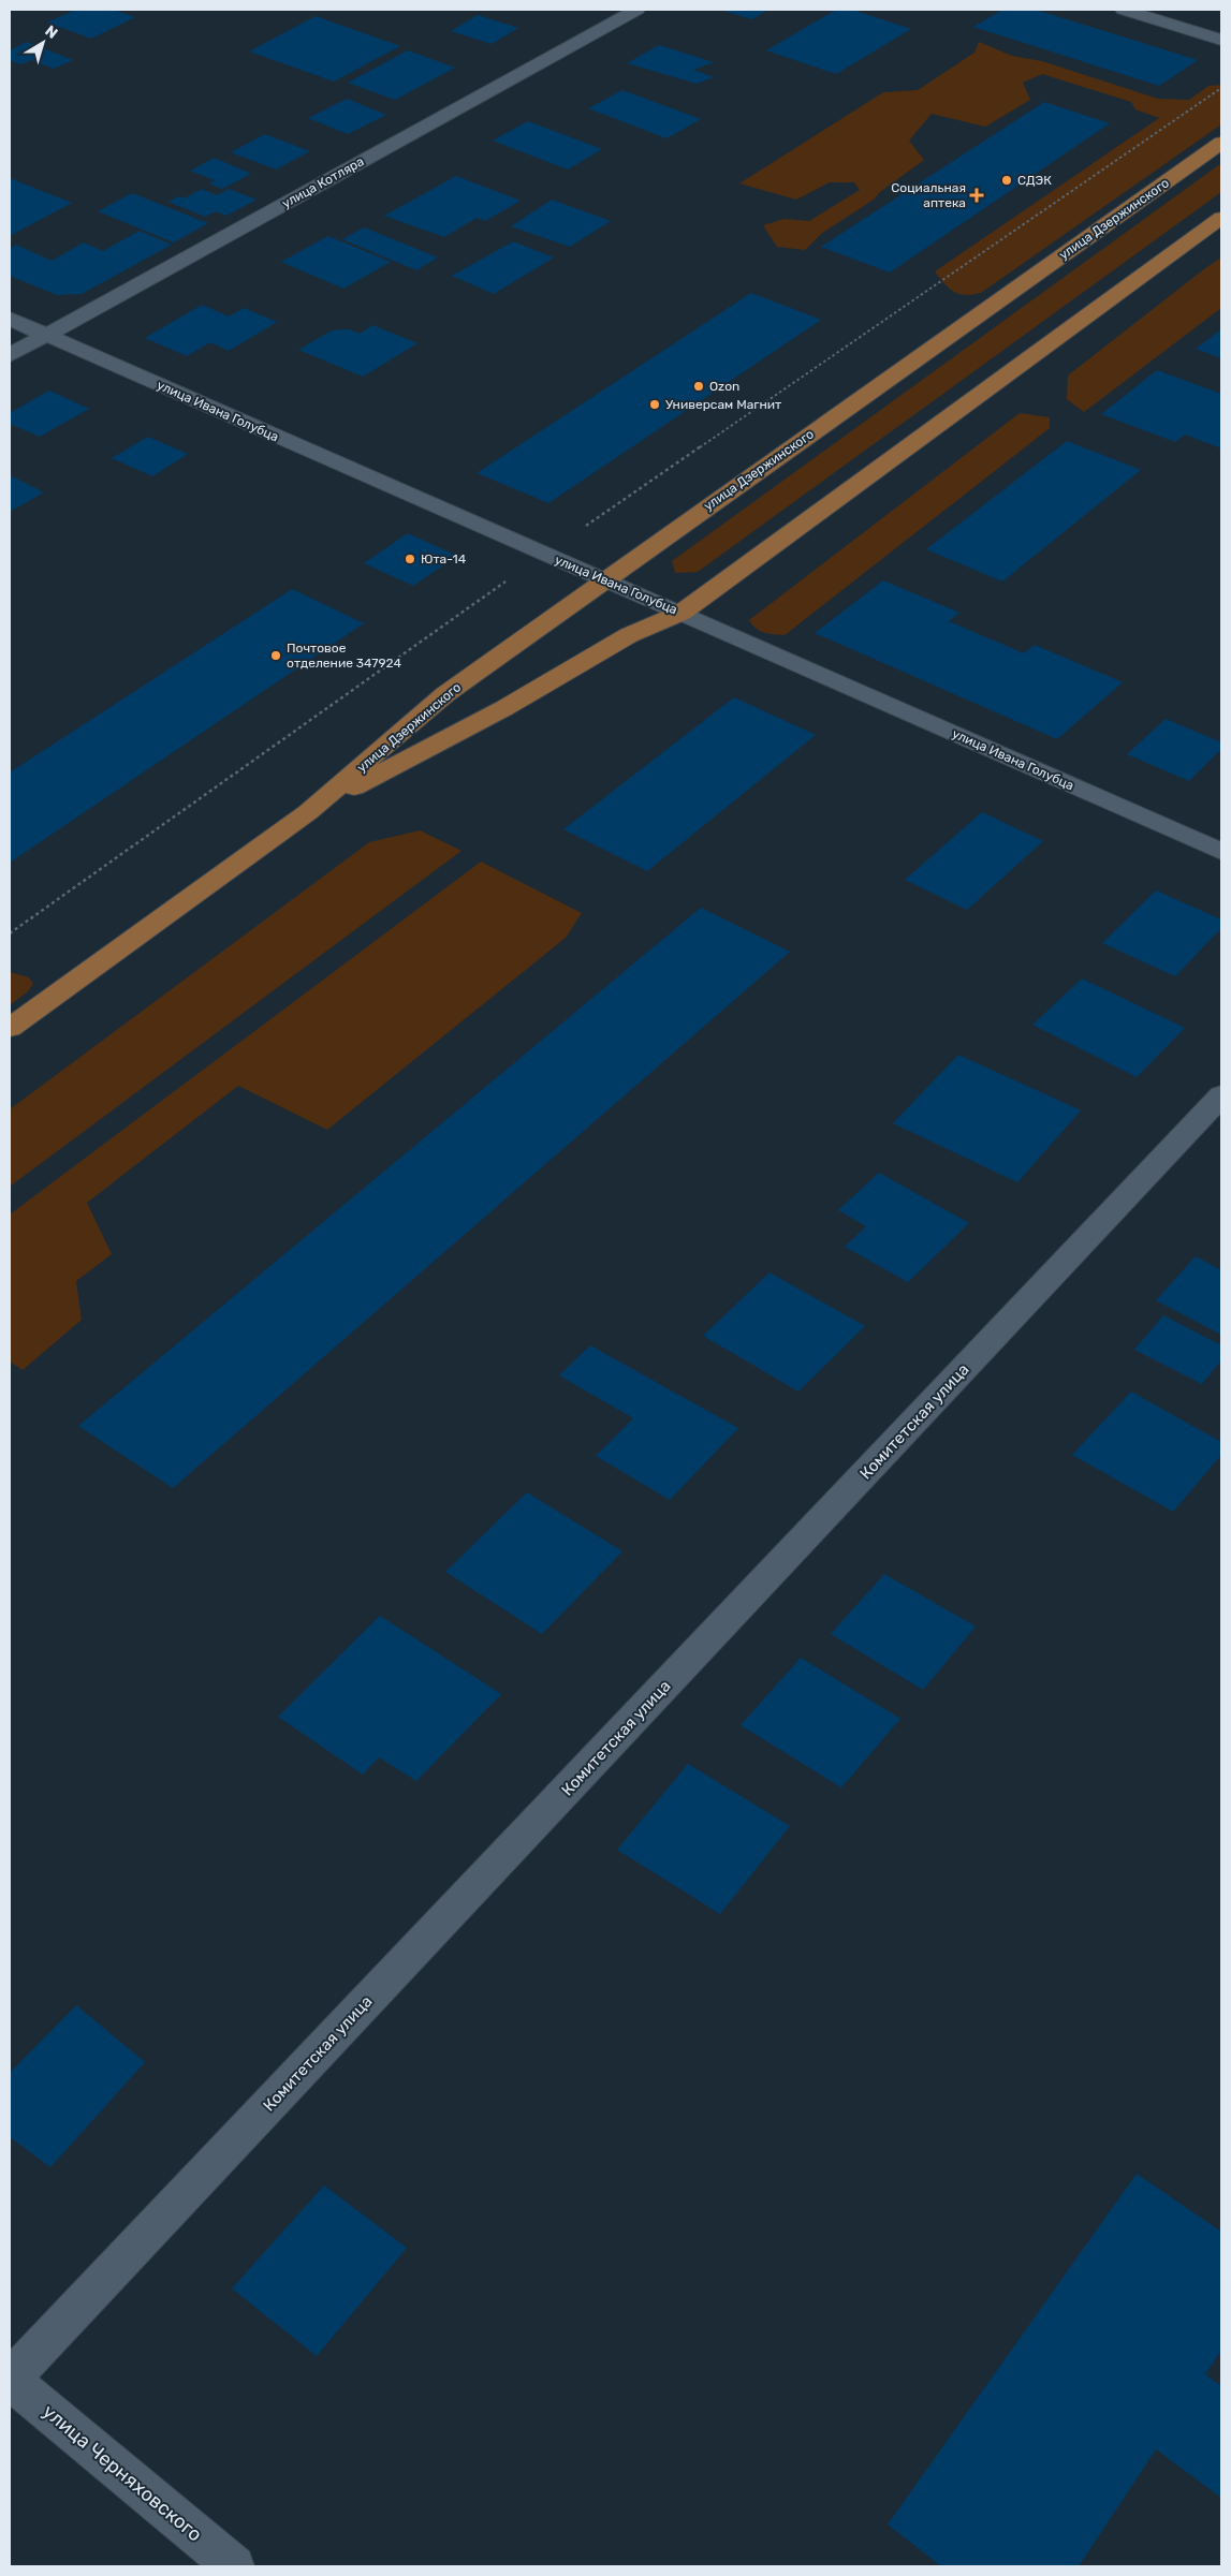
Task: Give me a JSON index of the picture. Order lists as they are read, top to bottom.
{
  "streets": {
    "main road": ["улица Дзержинского"],
    "street": [
      "улица Котляра",
      "улица Ивана Голубца",
      "Комитетская улица",
      "улица Черняховского"
    ]
  },
  "crossings": [
    ["улица Котляра", "улица Ивана Голубца"],
    ["улица Дзержинского", "улица Ивана Голубца"],
    ["Комитетская улица", "улица Черняховского"]
  ],
  "places": {
    "other": [
      "СДЭК",
      "Ozon",
      "Универсам Магнит",
      "Юта-14",
      "Почтовое отделение 347924"
    ],
    "health": ["Социальная аптека"]
  },
  "north": "top right"
}
